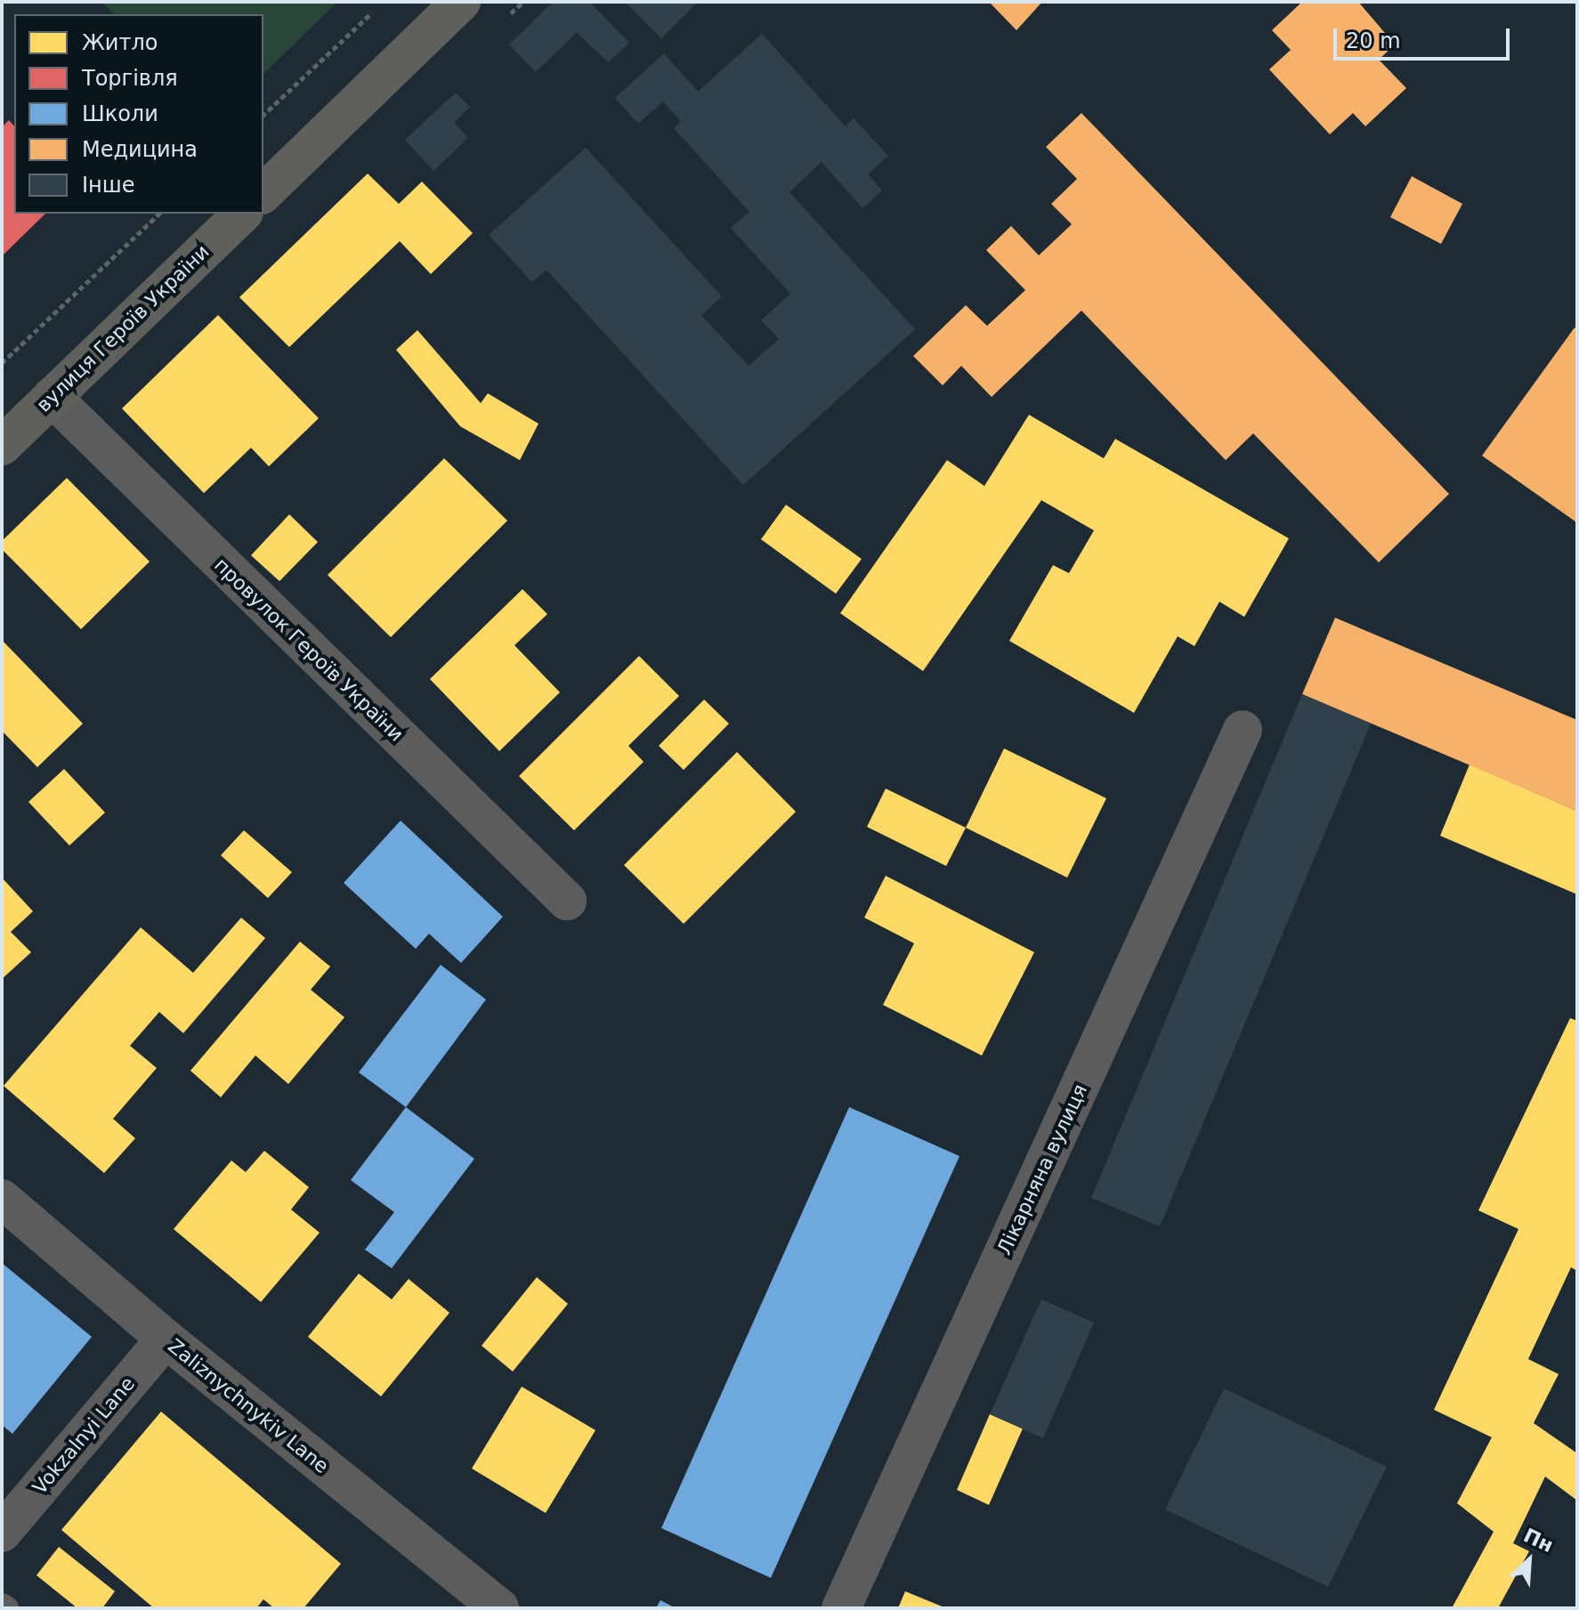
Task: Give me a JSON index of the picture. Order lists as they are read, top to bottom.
{
  "streets": {
    "street": [
      "вулиця Героїв України",
      "провулок Героїв України",
      "Лікарняна вулиця",
      "Zaliznychnykiv Lane",
      "Vokzalnyi Lane"
    ]
  },
  "crossings": [
    ["вулиця Героїв України", "провулок Героїв України"],
    ["Zaliznychnykiv Lane", "Vokzalnyi Lane"]
  ],
  "legend": [
    "Житло",
    "Торгівля",
    "Школи",
    "Медицина",
    "Інше"
  ],
  "scale_bar": "20 m",
  "north": "top right"
}
